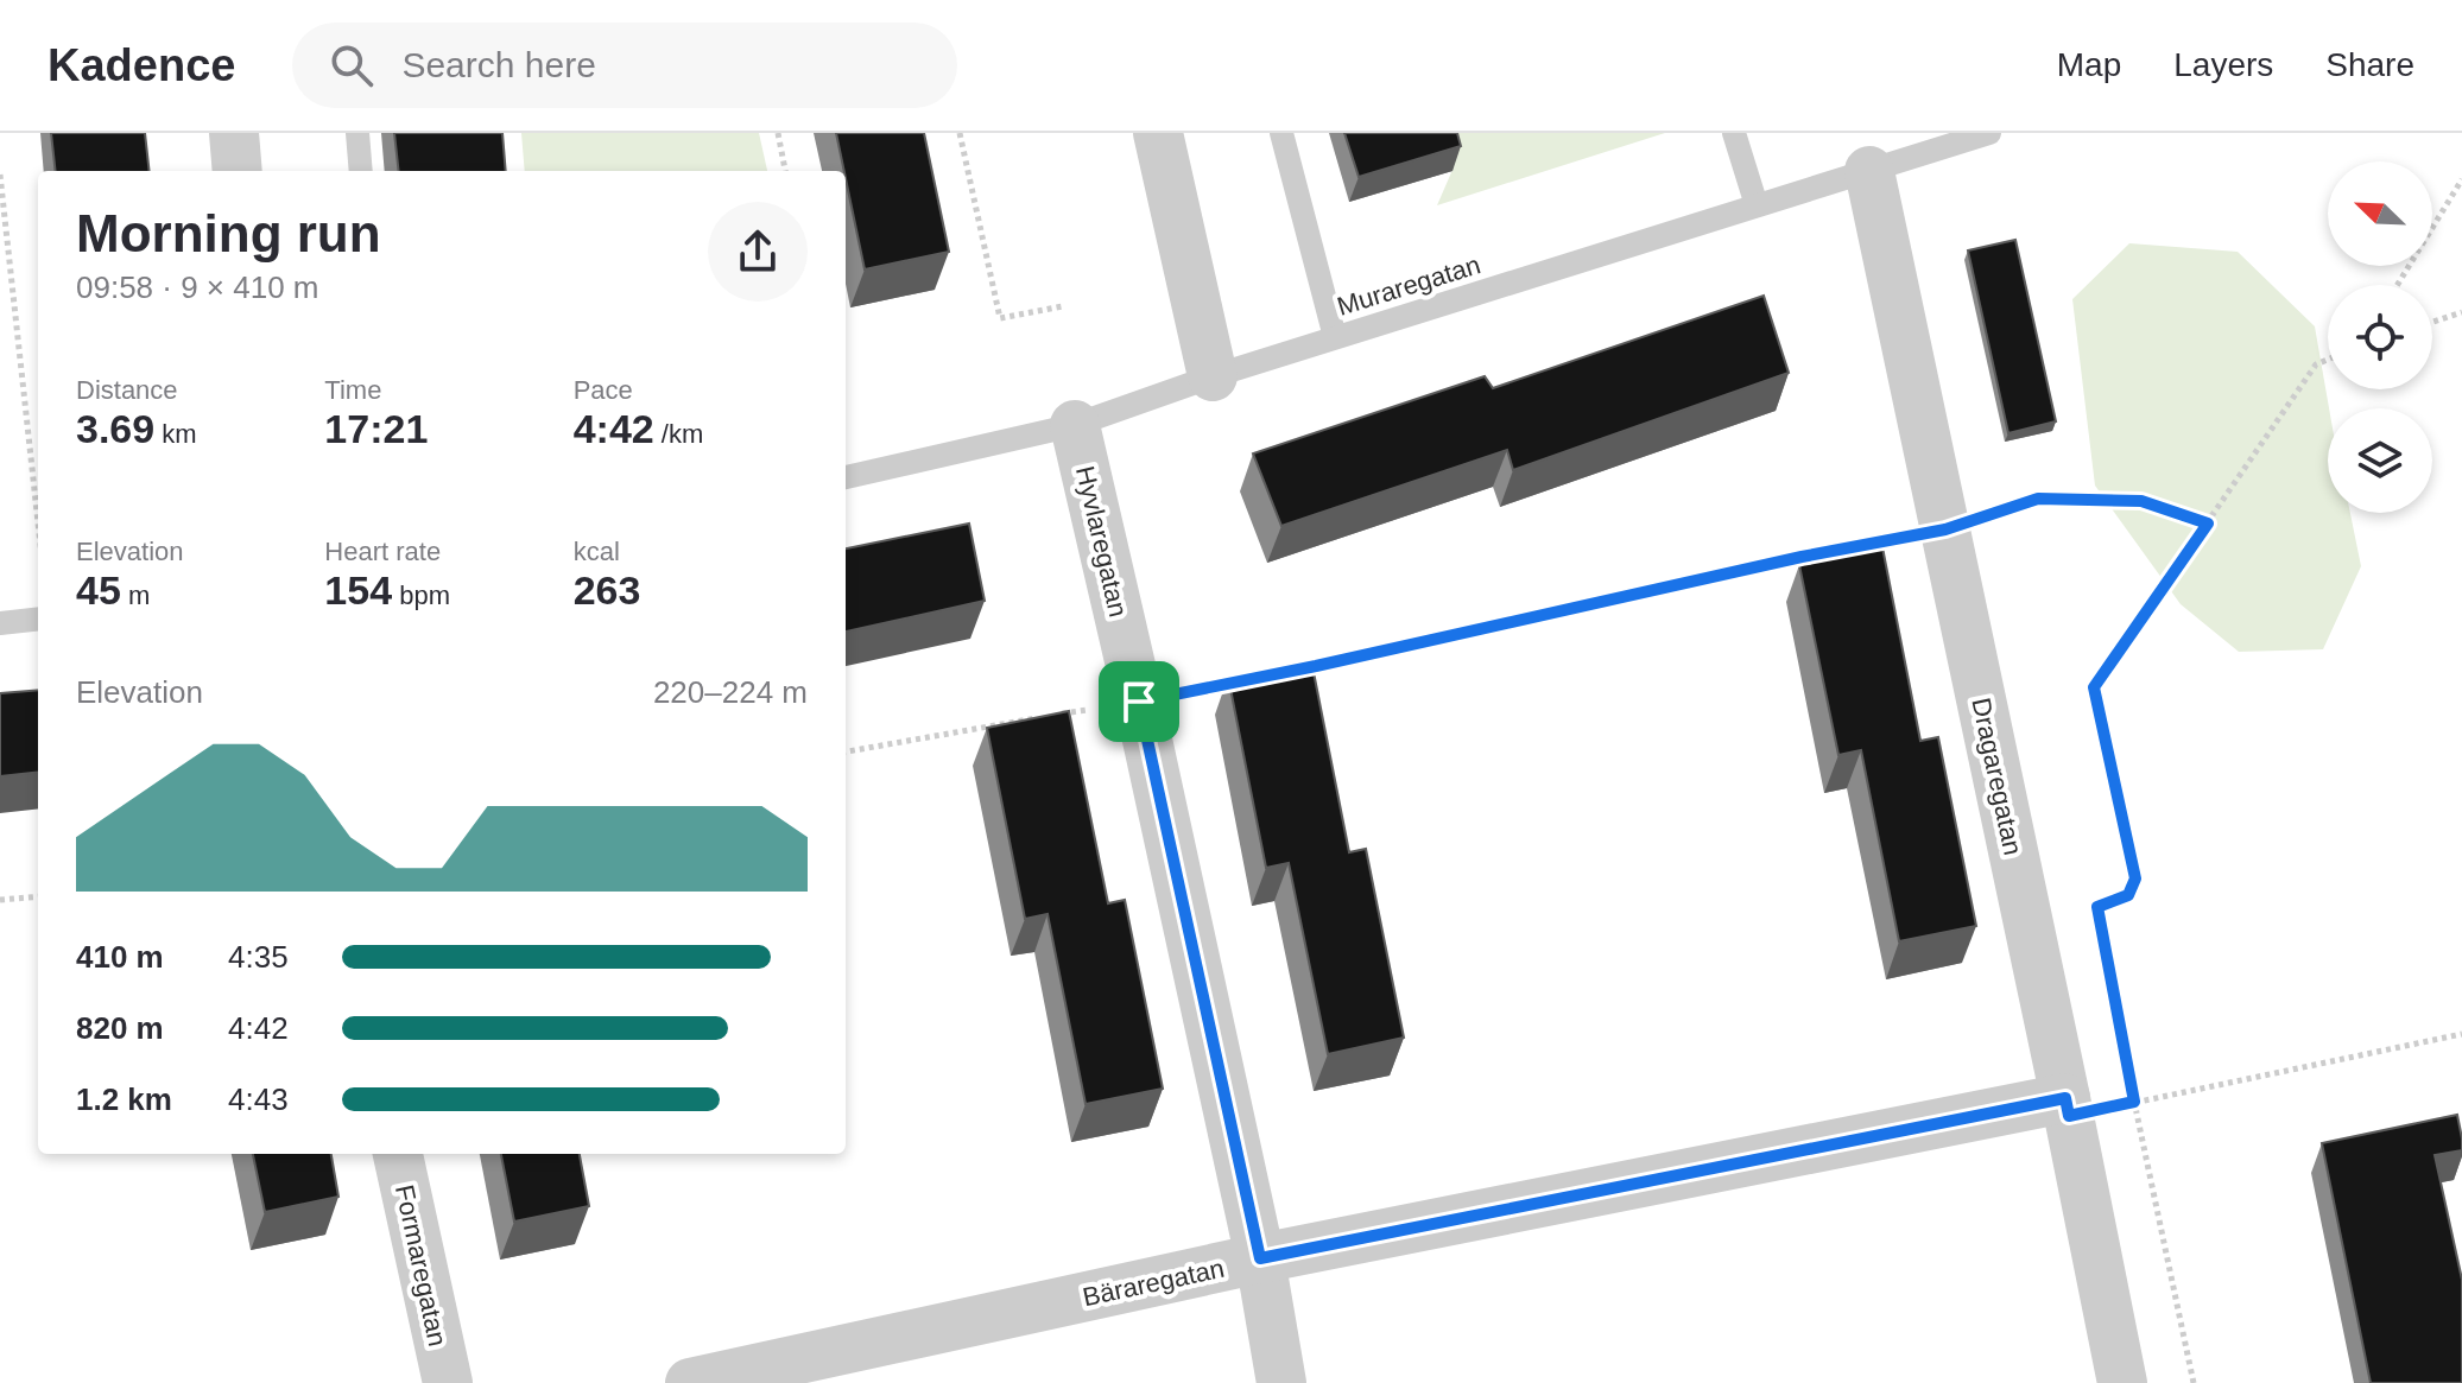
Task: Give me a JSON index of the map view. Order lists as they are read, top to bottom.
{
  "streets": {
    "street": [
      "Hyvlaregatan",
      "Dragaregatan",
      "Formaregatan",
      "Bäraregatan"
    ],
    "lane": ["Muraregatan"]
  },
  "crossings": [
    ["Muraregatan", "Hyvlaregatan"],
    ["Muraregatan", "Dragaregatan"],
    ["Hyvlaregatan", "Bäraregatan"],
    ["Dragaregatan", "Bäraregatan"]
  ],
  "north": "top left",
  "page": {
    "header": "Kadence",
    "search": "Search here",
    "nav": ["Map", "Layers", "Share"],
    "heading": ["Morning run", "09:58 · 9 × 410 m"],
    "stats": [
      ["Distance", "3.69 km"],
      ["Time", "17:21"],
      ["Pace", "4:42 /km"],
      ["Elevation", "45 m"],
      ["Heart rate", "154 bpm"],
      ["kcal", "263"]
    ],
    "chart": ["Elevation", "220–224 m"],
    "list": [
      {
        "name": "410 m",
        "note": "4:35"
      },
      {
        "name": "820 m",
        "note": "4:42"
      },
      {
        "name": "1.2 km",
        "note": "4:43"
      }
    ]
  }
}
